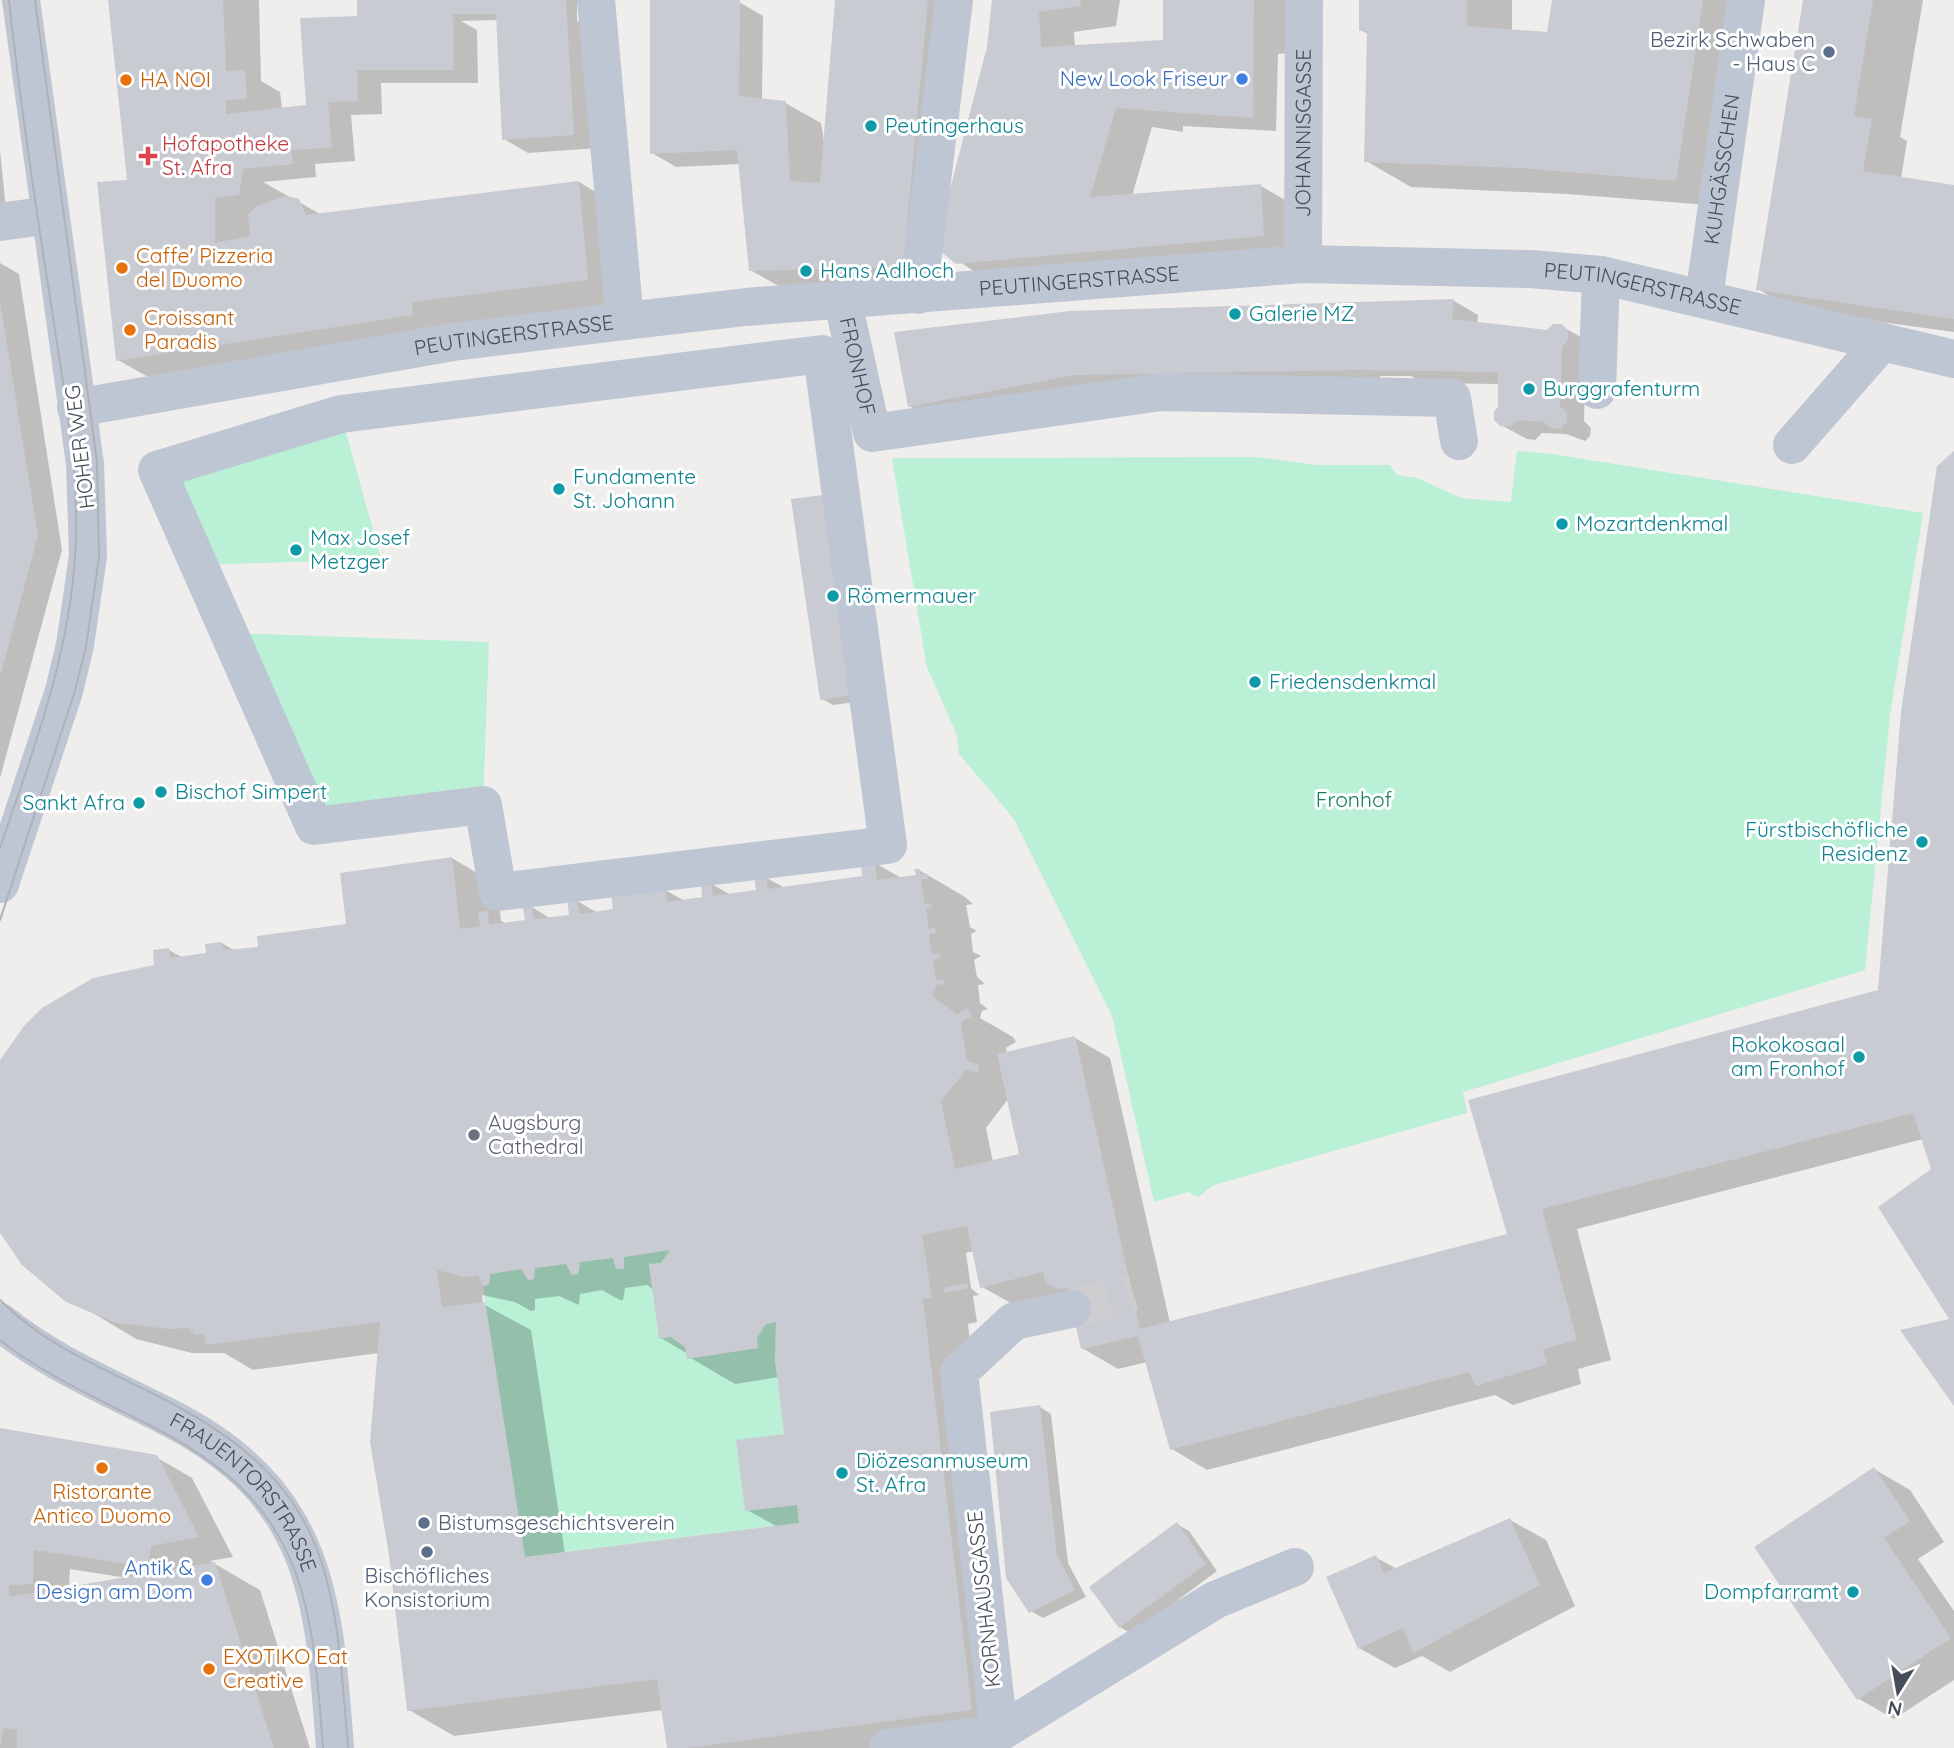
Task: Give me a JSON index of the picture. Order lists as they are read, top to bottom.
{
  "streets": {
    "street": [
      "JOHANNISGASSE",
      "KUHGÄSSCHEN",
      "PEUTINGERSTRASSE",
      "FRONHOF",
      "HOHER WEG",
      "FRAUENTORSTRASSE",
      "KORNHAUSGASSE"
    ]
  },
  "crossings": [
    ["JOHANNISGASSE", "PEUTINGERSTRASSE"],
    ["KUHGÄSSCHEN", "PEUTINGERSTRASSE"],
    ["PEUTINGERSTRASSE", "FRONHOF"],
    ["PEUTINGERSTRASSE", "HOHER WEG"]
  ],
  "parks": ["Fronhof"],
  "places": {
    "other": [
      "Bezirk Schwaben - Haus C",
      "New Look Friseur",
      "HA NOI",
      "Peutingerhaus",
      "Caffe' Pizzeria del Duomo",
      "Hans Adlhoch",
      "Galerie MZ",
      "Croissant Paradis",
      "Burggrafenturm",
      "Fundamente St. Johann",
      "Mozartdenkmal",
      "Max Josef Metzger",
      "Römermauer",
      "Friedensdenkmal",
      "Bischof Simpert",
      "Sankt Afra",
      "Fürstbischöfliche Residenz",
      "Rokokosaal am Fronhof",
      "Augsburg Cathedral",
      "Ristorante Antico Duomo",
      "Diözesanmuseum St. Afra",
      "Bistumsgeschichtsverein",
      "Bischöfliches Konsistorium",
      "Antik & Design am Dom",
      "Dompfarramt",
      "EXOTIKO Eat Creative"
    ],
    "health": ["Hofapotheke St. Afra"]
  },
  "north": "bottom"
}
